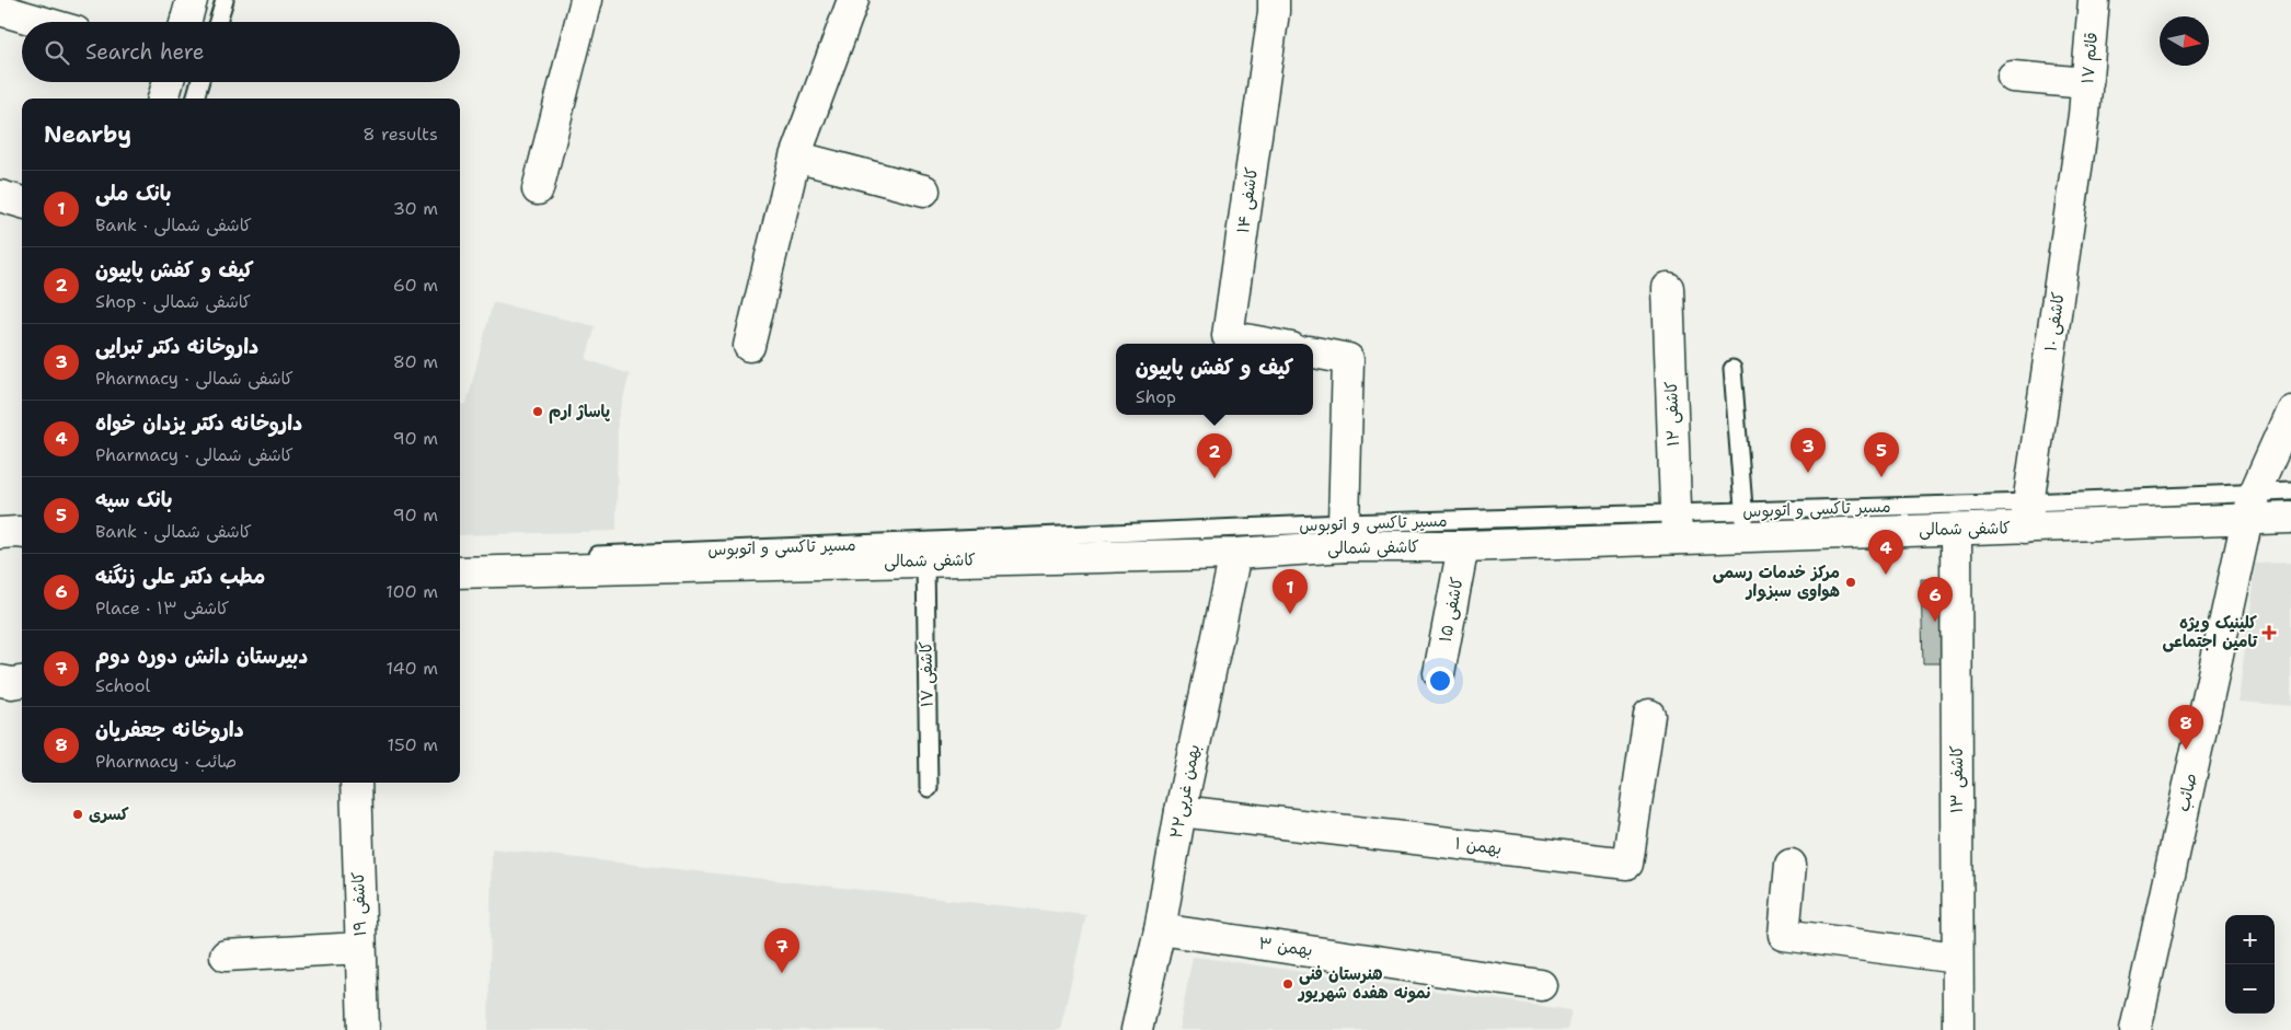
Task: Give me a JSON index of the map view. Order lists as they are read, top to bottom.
{
  "streets": {
    "street": [
      "قائم ۱۷",
      "کاشفی ۱۴",
      "کاشفی ۱۰",
      "کاشفی ۱۲",
      "کاشفی شمالی",
      "کاشفی ۱۵",
      "کاشفی ۱۳",
      "۲۲بهمن غربی",
      "صائب",
      "بهمن ۱",
      "کاشفی ۱۹",
      "بهمن ۳"
    ],
    "lane": ["مسیر تاکسی و اتوبوس", "کاشفی ۱۷"]
  },
  "crossings": [
    ["قائم ۱۷", "کاشفی ۱۰"],
    ["کاشفی ۱۰", "مسیر تاکسی و اتوبوس"],
    ["کاشفی ۱۰", "کاشفی شمالی"],
    ["کاشفی ۱۲", "مسیر تاکسی و اتوبوس"],
    ["کاشفی ۱۲", "کاشفی شمالی"],
    ["مسیر تاکسی و اتوبوس", "کاشفی شمالی"],
    ["کاشفی شمالی", "کاشفی ۱۵"],
    ["کاشفی شمالی", "کاشفی ۱۷"],
    ["کاشفی شمالی", "کاشفی ۱۳"],
    ["کاشفی شمالی", "۲۲بهمن غربی"],
    ["کاشفی شمالی", "صائب"],
    ["۲۲بهمن غربی", "بهمن ۱"],
    ["۲۲بهمن غربی", "بهمن ۳"]
  ],
  "places": {
    "other": [
      "پاساژ ارم",
      "مرکز خدمات رسمی هواوی سبزوار",
      "کسری",
      "هنرستان فنی نمونه هفده شهریور"
    ],
    "health": ["کلینیک ویژه تامین اجتماعی"]
  },
  "north": "right",
  "page": {
    "search": "Search here",
    "heading": ["Nearby", "8 results"],
    "list": [
      {
        "mark": "1",
        "name": "بانک ملی",
        "note": "Bank · کاشفی شمالی",
        "value": "30 m"
      },
      {
        "mark": "2",
        "name": "کیف و کفش پاپیون",
        "note": "Shop · کاشفی شمالی",
        "value": "60 m"
      },
      {
        "mark": "3",
        "name": "داروخانه دکتر تبرایی",
        "note": "Pharmacy · کاشفی شمالی",
        "value": "80 m"
      },
      {
        "mark": "4",
        "name": "داروخانه دکتر یزدان خواه",
        "note": "Pharmacy · کاشفی شمالی",
        "value": "90 m"
      },
      {
        "mark": "5",
        "name": "بانک سپه",
        "note": "Bank · کاشفی شمالی",
        "value": "90 m"
      },
      {
        "mark": "6",
        "name": "مطب دکتر علی زنگنه",
        "note": "Place · کاشفی ۱۳",
        "value": "100 m"
      },
      {
        "mark": "7",
        "name": "دبیرستان دانش دوره دوم",
        "note": "School",
        "value": "140 m"
      },
      {
        "mark": "8",
        "name": "داروخانه جعفریان",
        "note": "Pharmacy · صائب",
        "value": "150 m"
      }
    ],
    "popup": ["کیف و کفش پاپیون", "Shop"],
    "pins": [
      "3",
      "5",
      "2",
      "4",
      "1",
      "6",
      "8",
      "7"
    ],
    "map_buttons": ["+", "−"]
  }
}
